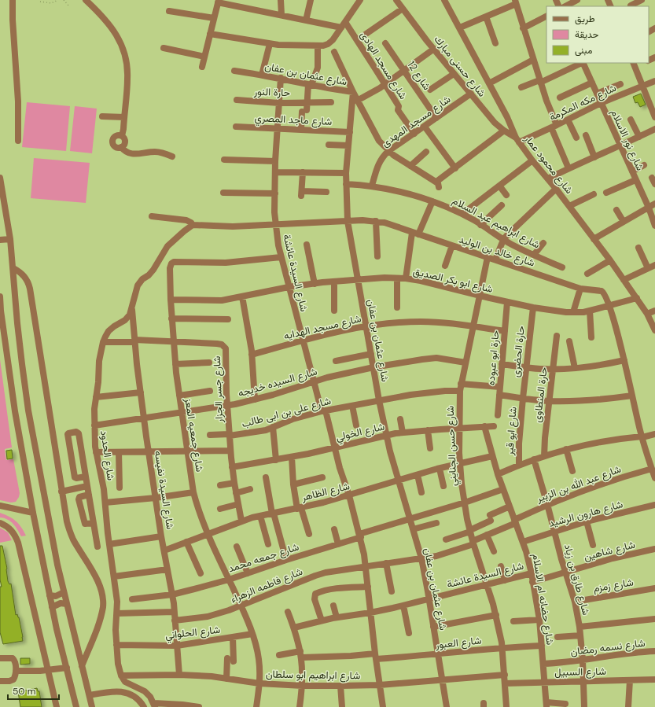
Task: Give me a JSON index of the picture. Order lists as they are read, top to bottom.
{
  "streets": {
    "street": [
      "شارع مسجد الهادى",
      "شارع حسنى مبارك",
      "شارع عثمان بن عفان",
      "شارع 12",
      "حارة النور",
      "شارع مكه المكرمة",
      "شارع ماجد المصري",
      "شارع مسجد المهدى",
      "شارع نور الاسلام",
      "شارع محمود عمار",
      "شارع ابراهيم عبد السلام",
      "شارع خالد بن الوليد",
      "شارع السيدة عائشة",
      "شارع ابو بكر الصديق",
      "شارع مسجد الهدايه",
      "حارة الحضرى",
      "حارة ابو عبوده",
      "شارع السيده خديجه",
      "شارع جسر الجزار",
      "حارة المنطاوى",
      "شارع على بن ابى طالب",
      "شارع ابو قير",
      "شارع الخولي",
      "شارع جمعيه المعز",
      "شارع حسن الجنايني",
      "شارع الحدود",
      "شارع عبد الله بن الزبير",
      "شارع السيدة نفيسه",
      "شارع الظاهر",
      "شارع هارون الرشيد",
      "شارع شاهين",
      "شارع جمعه محمد",
      "شارع طارق بن زياد",
      "شارع فاطمه الزهراء",
      "شارع زمزم",
      "شارع حضانه ام الاسلام",
      "شارع الحلواني",
      "شارع العبور",
      "شارع نسمه رمضان",
      "شارع السبيل",
      "شارع ابراهيم ابو سلطان"
    ]
  },
  "crossings": [
    ["شارع مسجد الهادى", "شارع مسجد المهدى"],
    ["شارع حسنى مبارك", "شارع مكه المكرمة"],
    ["شارع حسنى مبارك", "شارع مسجد المهدى"],
    ["شارع حسنى مبارك", "شارع محمود عمار"],
    ["شارع عثمان بن عفان", "شارع ماجد المصري"],
    ["شارع عثمان بن عفان", "شارع ابراهيم عبد السلام"],
    ["شارع عثمان بن عفان", "شارع خالد بن الوليد"],
    ["شارع عثمان بن عفان", "شارع السيدة عائشة"],
    ["شارع عثمان بن عفان", "شارع ابو بكر الصديق"],
    ["شارع عثمان بن عفان", "شارع مسجد الهدايه"],
    ["شارع عثمان بن عفان", "شارع السيده خديجه"],
    ["شارع عثمان بن عفان", "شارع على بن ابى طالب"],
    ["شارع عثمان بن عفان", "شارع الخولي"],
    ["شارع عثمان بن عفان", "شارع عبد الله بن الزبير"],
    ["شارع عثمان بن عفان", "شارع الظاهر"],
    ["شارع عثمان بن عفان", "شارع جمعه محمد"],
    ["شارع عثمان بن عفان", "شارع فاطمه الزهراء"],
    ["شارع عثمان بن عفان", "شارع العبور"],
    ["شارع عثمان بن عفان", "شارع ابراهيم ابو سلطان"],
    ["شارع 12", "شارع مسجد المهدى"],
    ["حارة النور", "شارع السيدة عائشة"],
    ["شارع مكه المكرمة", "شارع نور الاسلام"],
    ["شارع مكه المكرمة", "شارع محمود عمار"],
    ["شارع ماجد المصري", "شارع السيدة عائشة"],
    ["شارع مسجد المهدى", "شارع ابراهيم عبد السلام"],
    ["شارع محمود عمار", "شارع ابو بكر الصديق"],
    ["شارع خالد بن الوليد", "شارع السيدة عائشة"],
    ["شارع خالد بن الوليد", "شارع ابو بكر الصديق"],
    ["شارع خالد بن الوليد", "شارع حسن الجنايني"],
    ["شارع خالد بن الوليد", "شارع الحدود"],
    ["شارع خالد بن الوليد", "شارع عبد الله بن الزبير"],
    ["شارع السيدة عائشة", "شارع ابو بكر الصديق"],
    ["شارع السيدة عائشة", "شارع مسجد الهدايه"],
    ["شارع السيدة عائشة", "شارع السيده خديجه"],
    ["شارع السيدة عائشة", "شارع على بن ابى طالب"],
    ["شارع السيدة عائشة", "شارع الخولي"],
    ["شارع السيدة عائشة", "شارع جمعيه المعز"],
    ["شارع السيدة عائشة", "شارع حسن الجنايني"],
    ["شارع السيدة عائشة", "شارع الظاهر"],
    ["شارع السيدة عائشة", "شارع جمعه محمد"],
    ["شارع السيدة عائشة", "شارع فاطمه الزهراء"],
    ["شارع السيدة عائشة", "شارع حضانه ام الاسلام"],
    ["شارع السيدة عائشة", "شارع العبور"],
    ["شارع السيدة عائشة", "شارع ابراهيم ابو سلطان"],
    ["شارع ابو بكر الصديق", "حارة الحضرى"],
    ["شارع ابو بكر الصديق", "حارة ابو عبوده"],
    ["شارع ابو بكر الصديق", "شارع جمعيه المعز"],
    ["شارع ابو بكر الصديق", "شارع حسن الجنايني"],
    ["شارع مسجد الهدايه", "حارة ابو عبوده"],
    ["شارع مسجد الهدايه", "شارع حسن الجنايني"],
    ["حارة الحضرى", "شارع ابو قير"],
    ["حارة ابو عبوده", "شارع على بن ابى طالب"],
    ["شارع السيده خديجه", "شارع جسر الجزار"],
    ["شارع السيده خديجه", "شارع جمعيه المعز"],
    ["شارع السيده خديجه", "شارع حسن الجنايني"],
    ["شارع السيده خديجه", "شارع الحدود"],
    ["شارع السيده خديجه", "شارع السيدة نفيسه"],
    ["شارع جسر الجزار", "شارع على بن ابى طالب"],
    ["شارع جسر الجزار", "شارع الخولي"],
    ["شارع جسر الجزار", "شارع جمعيه المعز"],
    ["شارع جسر الجزار", "شارع الحدود"],
    ["شارع جسر الجزار", "شارع السيدة نفيسه"],
    ["شارع جسر الجزار", "شارع الظاهر"],
    ["شارع على بن ابى طالب", "شارع حسن الجنايني"],
    ["شارع الخولي", "شارع حسن الجنايني"],
    ["شارع الخولي", "شارع حضانه ام الاسلام"],
    ["شارع جمعيه المعز", "شارع الظاهر"],
    ["شارع جمعيه المعز", "شارع جمعه محمد"],
    ["شارع جمعيه المعز", "شارع فاطمه الزهراء"],
    ["شارع جمعيه المعز", "شارع الحلواني"],
    ["شارع جمعيه المعز", "شارع ابراهيم ابو سلطان"],
    ["شارع حسن الجنايني", "شارع عبد الله بن الزبير"],
    ["شارع حسن الجنايني", "شارع الظاهر"],
    ["شارع حسن الجنايني", "شارع جمعه محمد"],
    ["شارع حسن الجنايني", "شارع العبور"],
    ["شارع حسن الجنايني", "شارع السبيل"],
    ["شارع حسن الجنايني", "شارع ابراهيم ابو سلطان"],
    ["شارع الحدود", "شارع السيدة نفيسه"],
    ["شارع الحدود", "شارع الحلواني"],
    ["شارع الحدود", "شارع ابراهيم ابو سلطان"],
    ["شارع عبد الله بن الزبير", "شارع طارق بن زياد"],
    ["شارع عبد الله بن الزبير", "شارع فاطمه الزهراء"],
    ["شارع عبد الله بن الزبير", "شارع حضانه ام الاسلام"],
    ["شارع السيدة نفيسه", "شارع الظاهر"],
    ["شارع السيدة نفيسه", "شارع جمعه محمد"],
    ["شارع السيدة نفيسه", "شارع فاطمه الزهراء"],
    ["شارع السيدة نفيسه", "شارع الحلواني"],
    ["شارع السيدة نفيسه", "شارع ابراهيم ابو سلطان"],
    ["شارع الظاهر", "شارع حضانه ام الاسلام"],
    ["شارع هارون الرشيد", "شارع طارق بن زياد"],
    ["شارع هارون الرشيد", "شارع حضانه ام الاسلام"],
    ["شارع شاهين", "شارع طارق بن زياد"],
    ["شارع شاهين", "شارع حضانه ام الاسلام"],
    ["شارع جمعه محمد", "شارع حضانه ام الاسلام"],
    ["شارع طارق بن زياد", "شارع زمزم"],
    ["شارع طارق بن زياد", "شارع نسمه رمضان"],
    ["شارع طارق بن زياد", "شارع السبيل"],
    ["شارع حضانه ام الاسلام", "شارع العبور"],
    ["شارع حضانه ام الاسلام", "شارع نسمه رمضان"],
    ["شارع حضانه ام الاسلام", "شارع السبيل"]
  ],
  "legend": ["طريق", "حديقة", "مبنى"],
  "scale_bar": "50 m"
}
